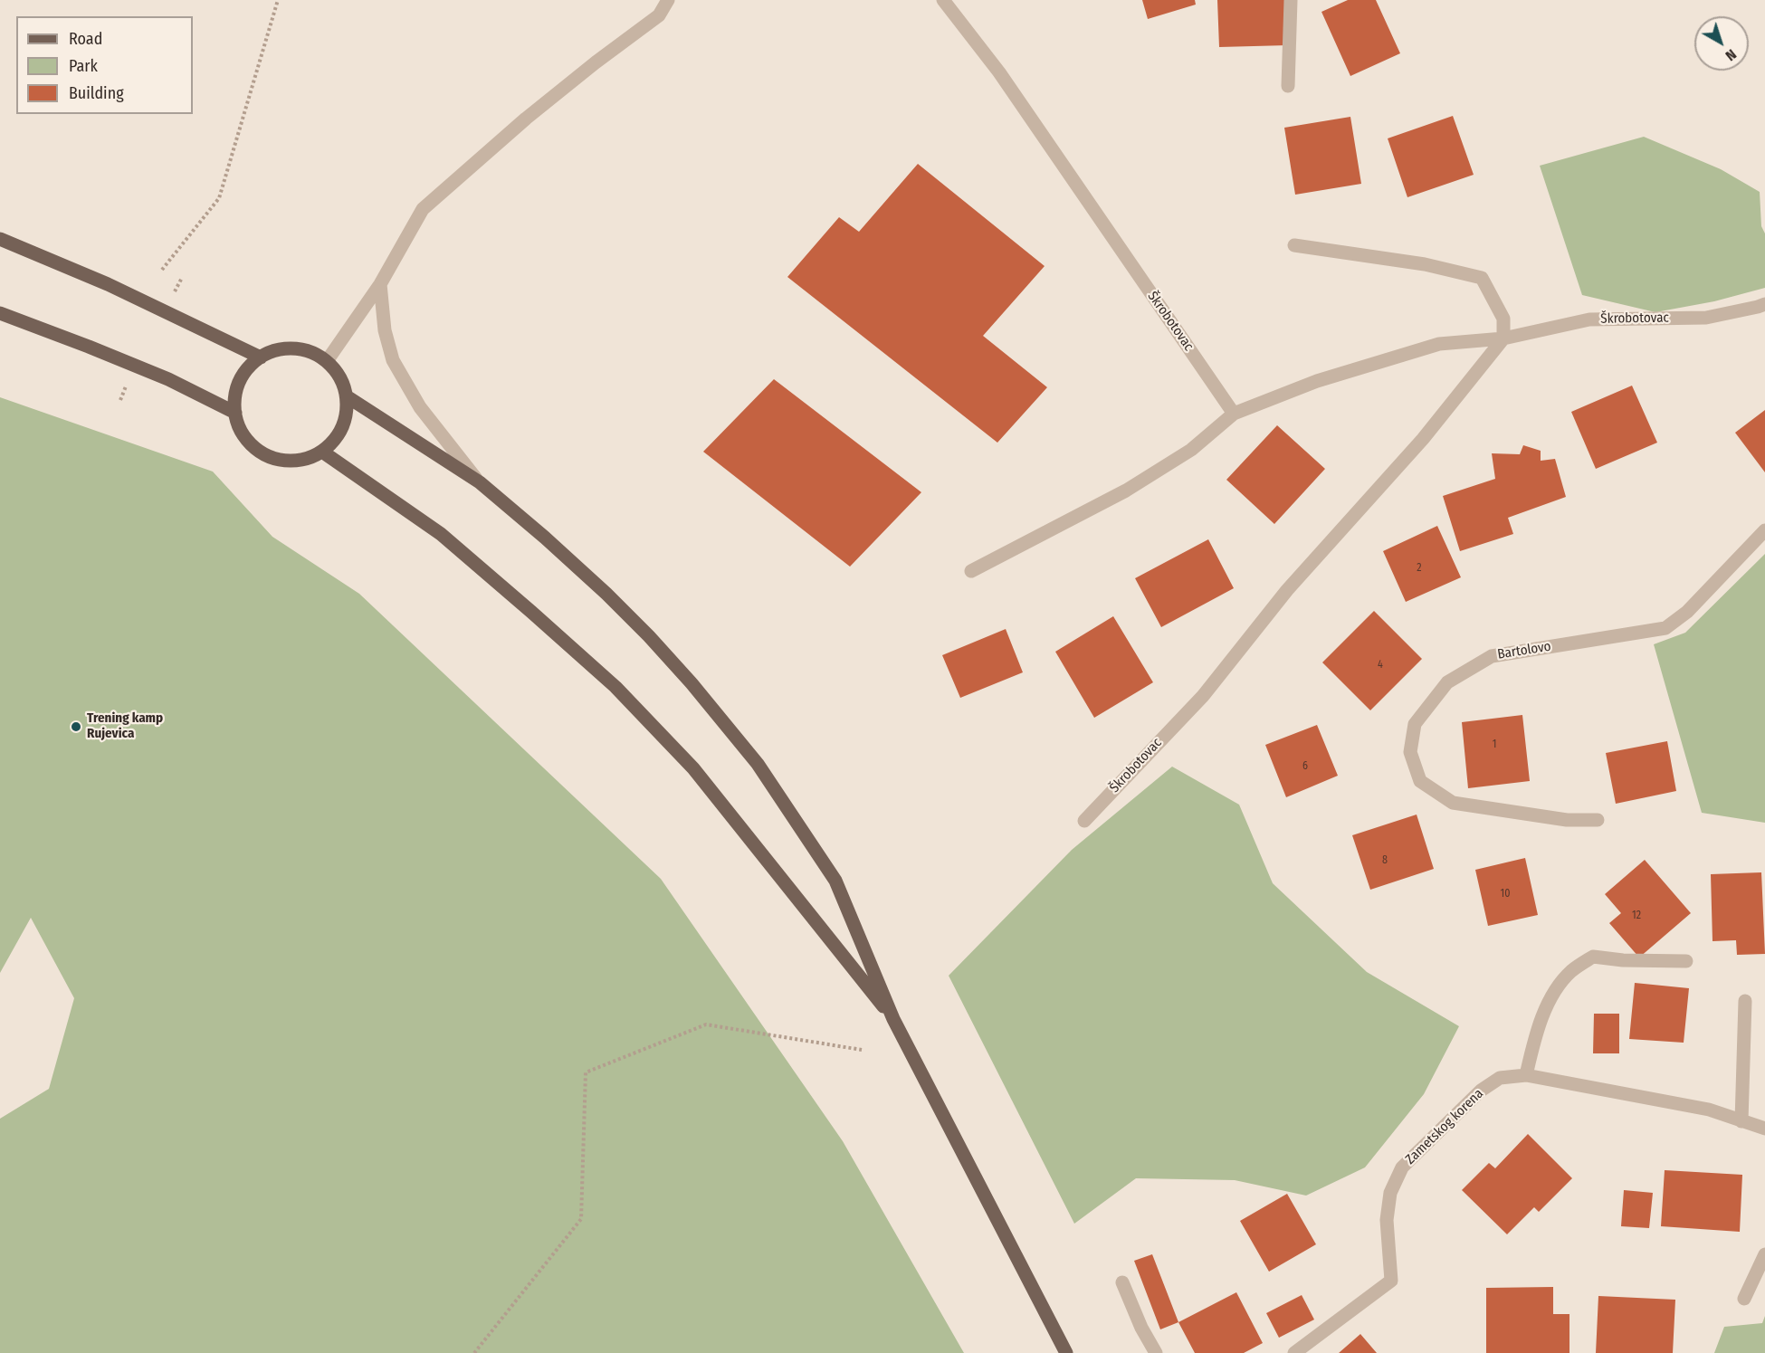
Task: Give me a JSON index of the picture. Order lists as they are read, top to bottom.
{
  "streets": {
    "street": ["Škrobotovac", "Bartolovo", "Zametskog korena"]
  },
  "places": ["Trening kamp Rujevica"],
  "house_numbers": [
    "2",
    "4",
    "1",
    "6",
    "8",
    "10",
    "12"
  ],
  "legend": ["Road", "Park", "Building"],
  "north": "bottom right"
}
